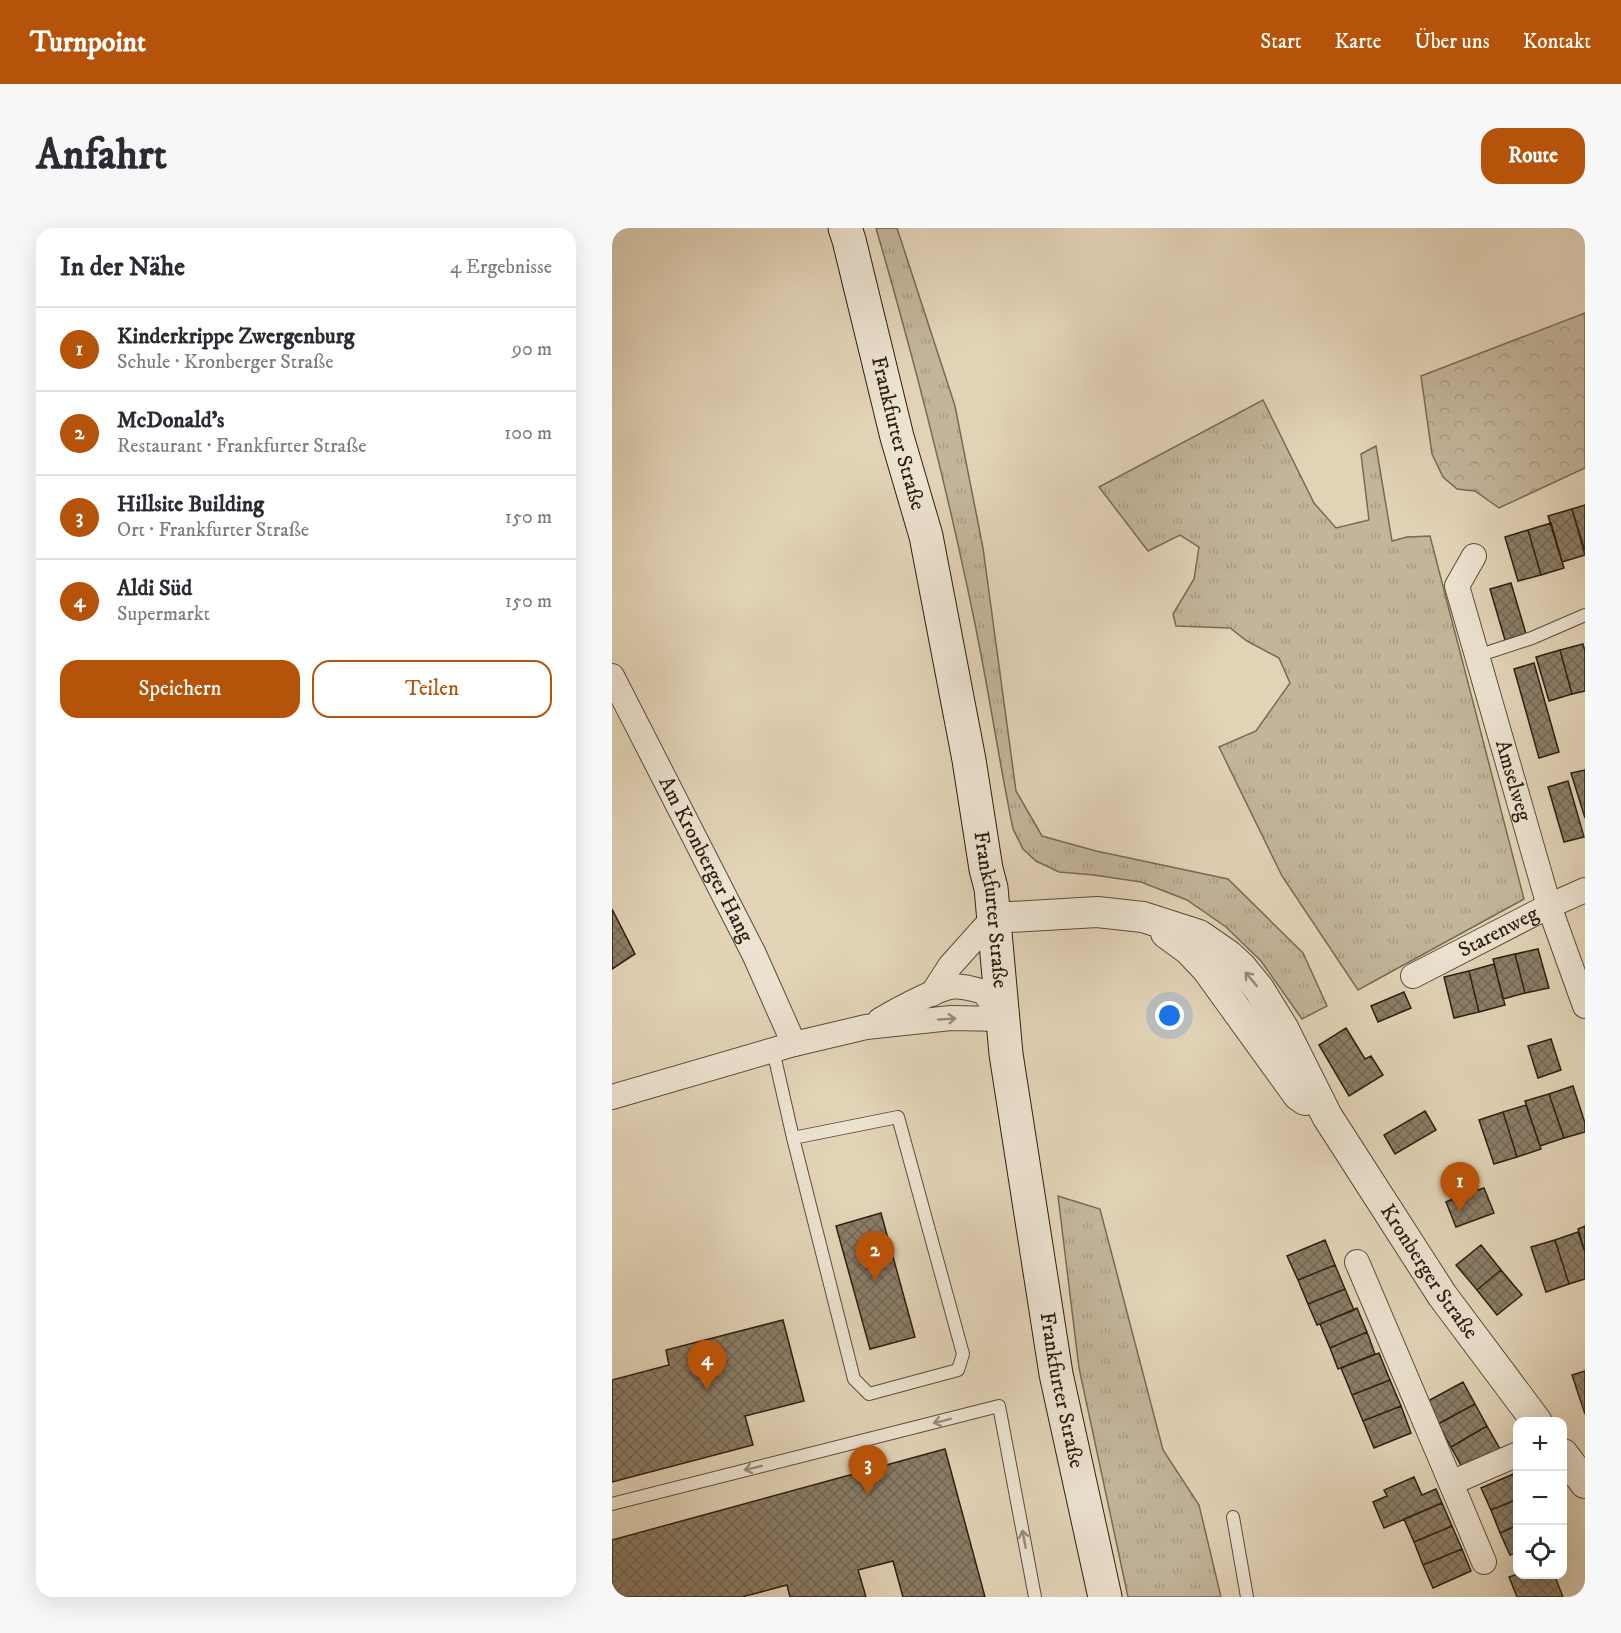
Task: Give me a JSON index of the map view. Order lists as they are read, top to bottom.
{
  "streets": {
    "main road": ["Frankfurter Straße"],
    "street": [
      "Amselweg",
      "Am Kronberger Hang",
      "Starenweg",
      "Kronberger Straße"
    ]
  },
  "crossings": [
    ["Frankfurter Straße", "Kronberger Straße"],
    ["Amselweg", "Starenweg"]
  ],
  "page": {
    "header": "Turnpoint",
    "nav": [
      "Start",
      "Karte",
      "Über uns",
      "Kontakt"
    ],
    "buttons": [
      "Route",
      ["Speichern", "Teilen"]
    ],
    "title": "Anfahrt",
    "heading": ["In der Nähe", "4 Ergebnisse"],
    "list": [
      {
        "mark": "1",
        "name": "Kinderkrippe Zwergenburg",
        "note": "Schule · Kronberger Straße",
        "value": "90 m"
      },
      {
        "mark": "2",
        "name": "McDonald's",
        "note": "Restaurant · Frankfurter Straße",
        "value": "100 m"
      },
      {
        "mark": "3",
        "name": "Hillsite Building",
        "note": "Ort · Frankfurter Straße",
        "value": "150 m"
      },
      {
        "mark": "4",
        "name": "Aldi Süd",
        "note": "Supermarkt",
        "value": "150 m"
      }
    ],
    "pins": [
      "1",
      "2",
      "4",
      "3"
    ],
    "map_buttons": ["+", "−"]
  }
}
